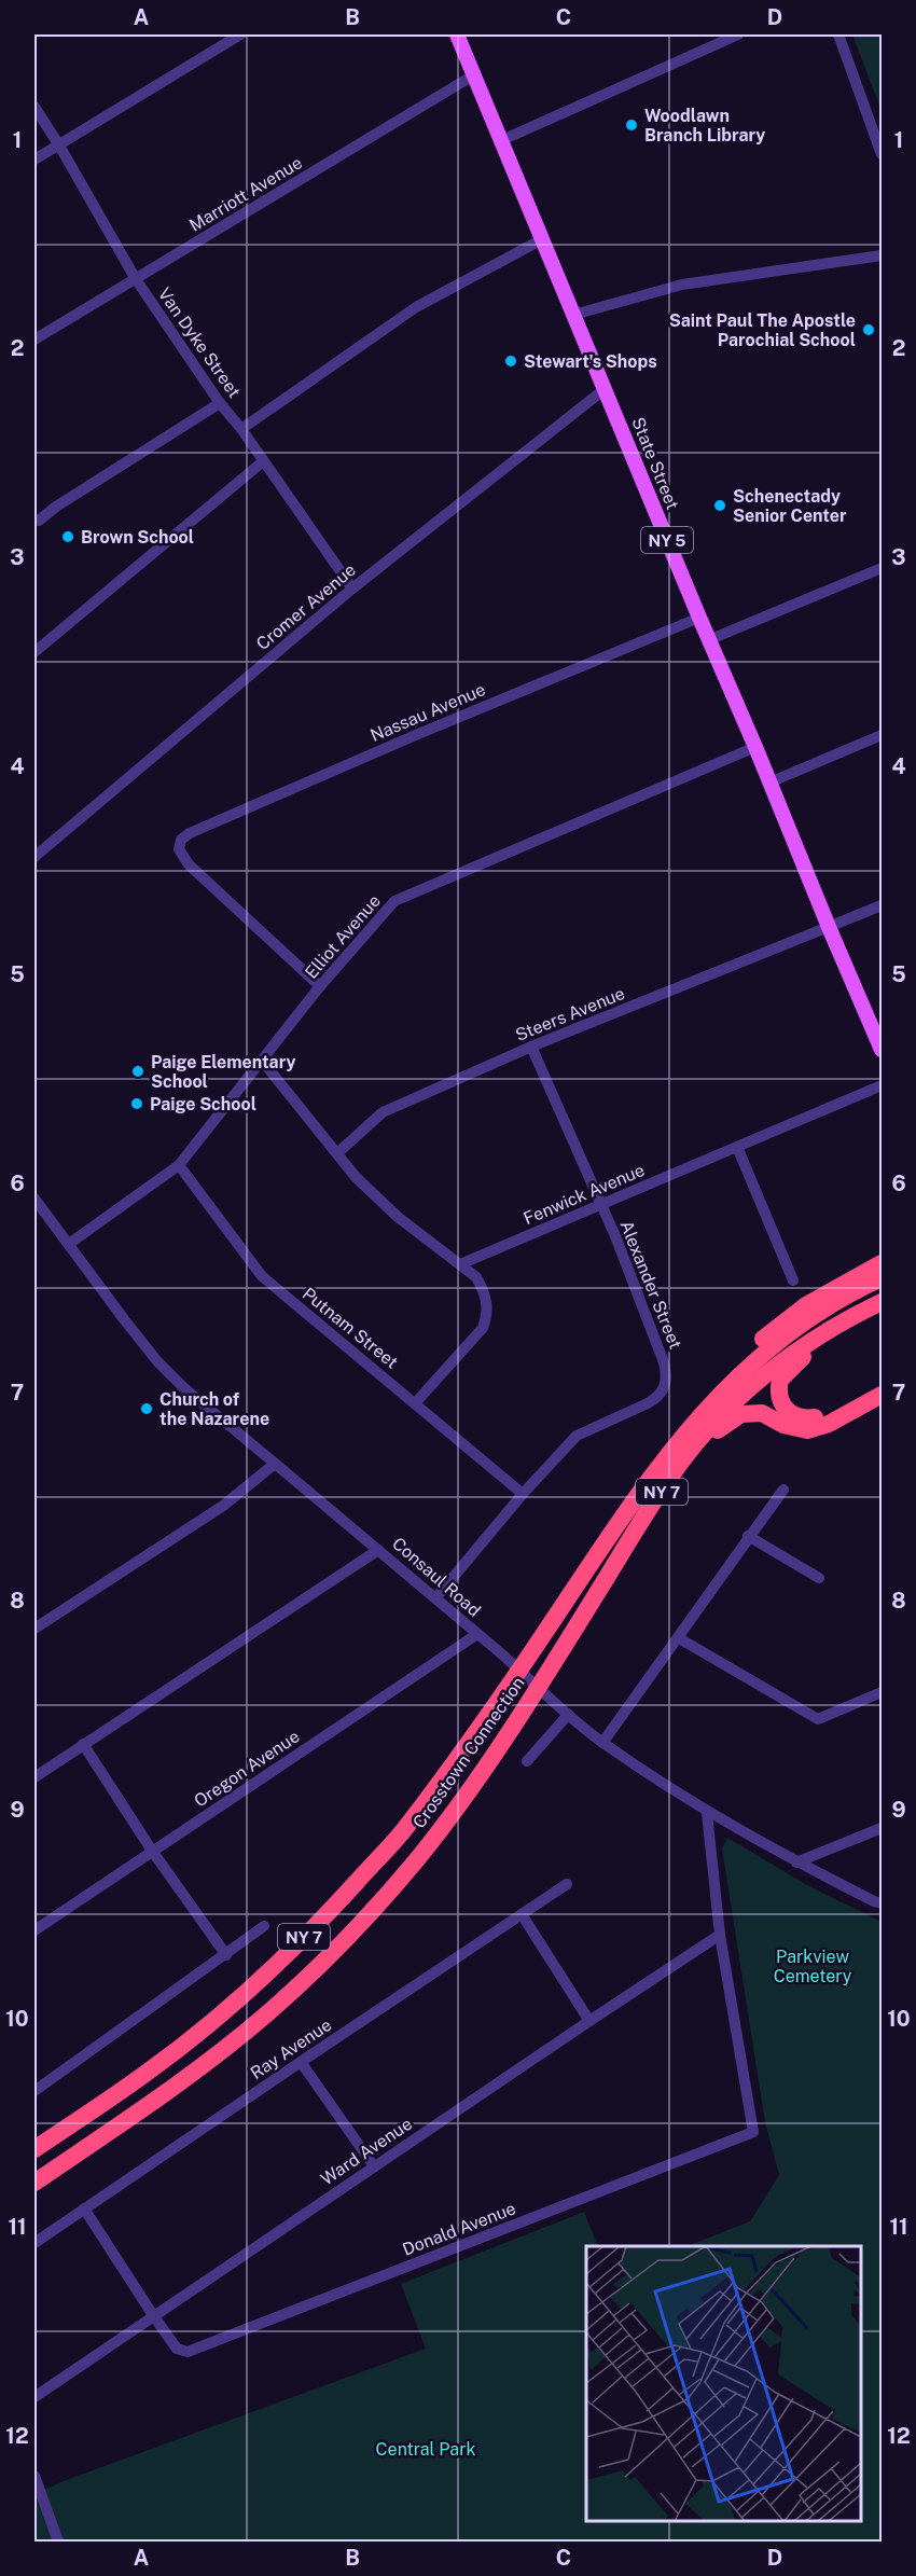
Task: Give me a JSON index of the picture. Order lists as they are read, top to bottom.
{
  "streets": {
    "highway": ["NY 7", "Crosstown Connection"],
    "main road": ["State Street", "NY 5"],
    "street": [
      "Marriott Avenue",
      "Van Dyke Street",
      "Cromer Avenue",
      "Nassau Avenue",
      "Elliot Avenue",
      "Steers Avenue",
      "Fenwick Avenue",
      "Alexander Street",
      "Putnam Street",
      "Consaul Road",
      "Oregon Avenue",
      "Ray Avenue",
      "Ward Avenue",
      "Donald Avenue"
    ]
  },
  "crossings": [
    ["Marriott Avenue", "Van Dyke Street"],
    ["Marriott Avenue", "State Street"],
    ["Van Dyke Street", "Cromer Avenue"],
    ["State Street", "Cromer Avenue"],
    ["State Street", "Nassau Avenue"],
    ["State Street", "Elliot Avenue"],
    ["State Street", "Steers Avenue"],
    ["Nassau Avenue", "Elliot Avenue"],
    ["Elliot Avenue", "Putnam Street"],
    ["Elliot Avenue", "Consaul Road"],
    ["Steers Avenue", "Alexander Street"],
    ["Fenwick Avenue", "Alexander Street"],
    ["Alexander Street", "Putnam Street"],
    ["Alexander Street", "Consaul Road"],
    ["Consaul Road", "Crosstown Connection"],
    ["Consaul Road", "Oregon Avenue"],
    ["Ward Avenue", "Donald Avenue"]
  ],
  "parks": ["Parkview Cemetery", "Central Park"],
  "places": [
    "Woodlawn Branch Library",
    "Saint Paul The Apostle Parochial School",
    "Stewart's Shops",
    "Schenectady Senior Center",
    "Brown School",
    "Paige Elementary School",
    "Paige School",
    "Church of the Nazarene"
  ],
  "grid": {
    "columns": [
      "A",
      "B",
      "C",
      "D"
    ],
    "rows": [
      "1",
      "2",
      "3",
      "4",
      "5",
      "6",
      "7",
      "8",
      "9",
      "10",
      "11",
      "12"
    ]
  }
}
